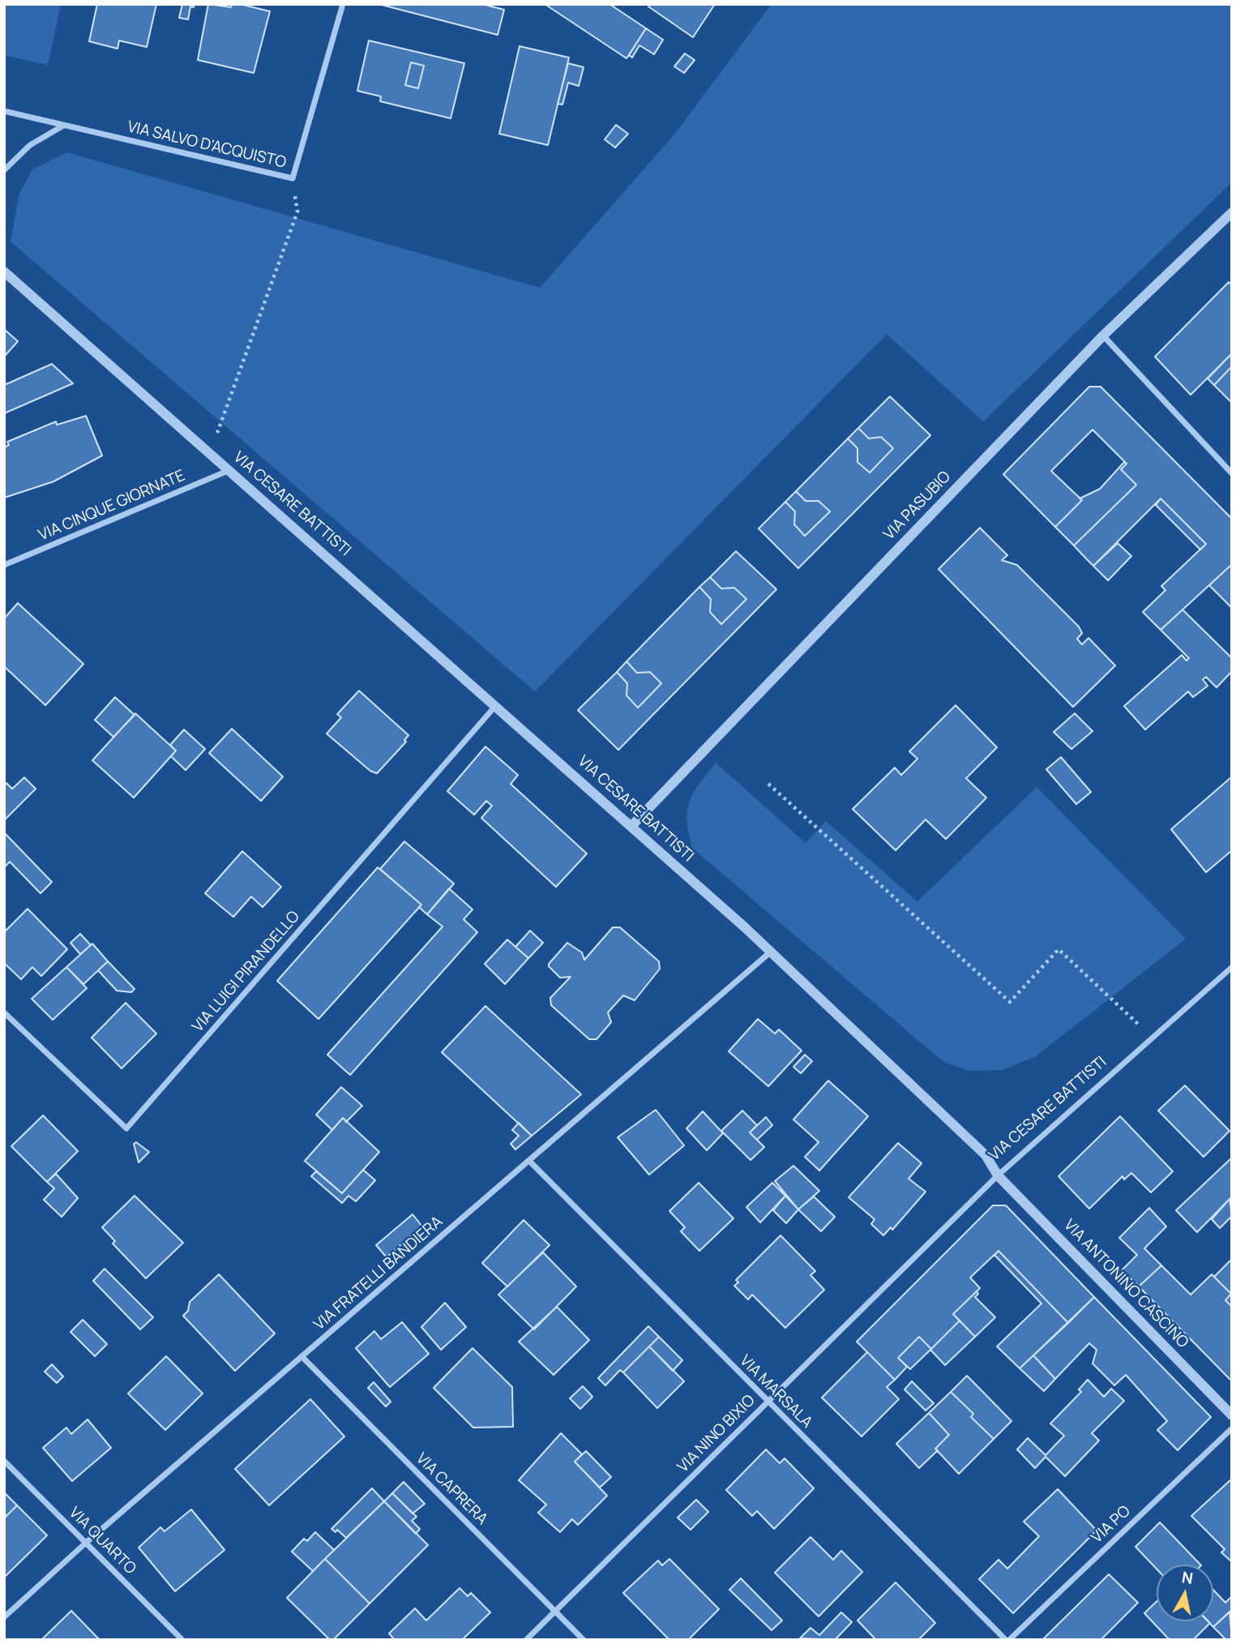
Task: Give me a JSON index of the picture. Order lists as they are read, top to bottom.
{
  "streets": {
    "street": [
      "VIA SALVO D'ACQUISTO",
      "VIA CESARE BATTISTI",
      "VIA CINQUE GIORNATE",
      "VIA PASUBIO",
      "VIA LUIGI PIRANDELLO",
      "VIA FRATELLI BANDIERA",
      "VIA ANTONINO CASCINO",
      "VIA MARSALA",
      "VIA NINO BIXIO",
      "VIA CAPRERA",
      "VIA PO",
      "VIA QUARTO"
    ]
  },
  "crossings": [
    ["VIA CESARE BATTISTI", "VIA CINQUE GIORNATE"],
    ["VIA CESARE BATTISTI", "VIA PASUBIO"],
    ["VIA CESARE BATTISTI", "VIA LUIGI PIRANDELLO"],
    ["VIA CESARE BATTISTI", "VIA FRATELLI BANDIERA"],
    ["VIA CESARE BATTISTI", "VIA ANTONINO CASCINO"],
    ["VIA CESARE BATTISTI", "VIA NINO BIXIO"],
    ["VIA FRATELLI BANDIERA", "VIA MARSALA"],
    ["VIA FRATELLI BANDIERA", "VIA CAPRERA"],
    ["VIA FRATELLI BANDIERA", "VIA QUARTO"],
    ["VIA ANTONINO CASCINO", "VIA NINO BIXIO"],
    ["VIA MARSALA", "VIA NINO BIXIO"],
    ["VIA MARSALA", "VIA PO"],
    ["VIA NINO BIXIO", "VIA CAPRERA"]
  ],
  "north": "top"
}
